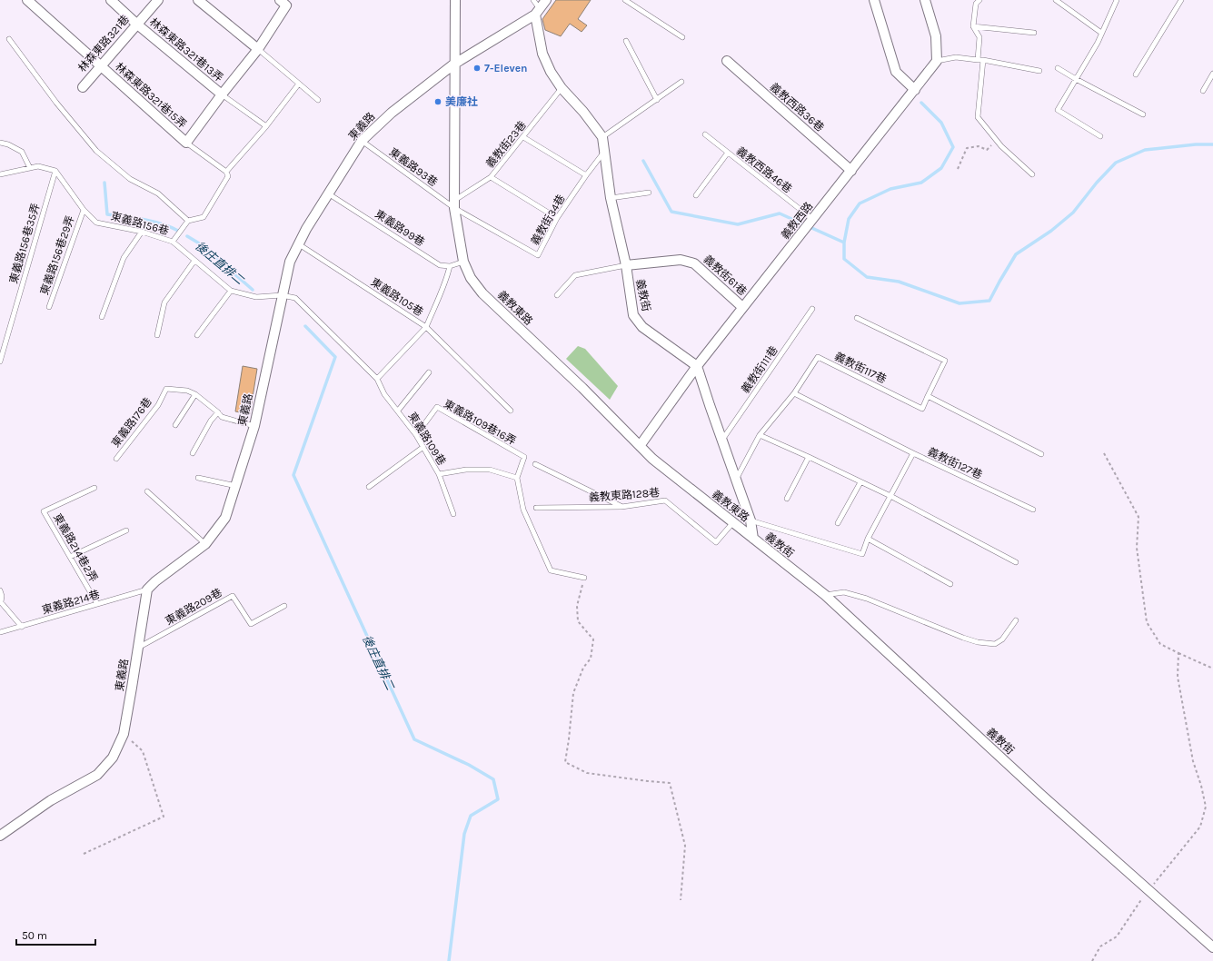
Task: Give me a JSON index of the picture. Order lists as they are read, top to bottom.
{
  "streets": {
    "street": [
      "林森東路321巷",
      "林森東路321巷13弄",
      "林森東路321巷15弄",
      "義教西路36巷",
      "東義路",
      "義教西路",
      "義教街61巷",
      "義教街",
      "義教東路"
    ],
    "lane": [
      "義教街23巷",
      "東義路93巷",
      "義教西路46巷",
      "義教街34巷",
      "東義路156巷",
      "東義路99巷",
      "東義路156巷35弄",
      "東義路156巷29弄",
      "東義路105巷",
      "義教街117巷",
      "義教街111巷",
      "東義路176巷",
      "東義路109巷16弄",
      "東義路109巷",
      "義教街127巷",
      "義教東路128巷",
      "東義路214巷2弄",
      "東義路214巷",
      "東義路209巷"
    ]
  },
  "crossings": [
    ["林森東路321巷", "林森東路321巷13弄"],
    ["林森東路321巷", "林森東路321巷15弄"],
    ["義教西路36巷", "義教西路"],
    ["東義路", "東義路93巷"],
    ["東義路", "東義路156巷"],
    ["東義路", "東義路99巷"],
    ["東義路", "義教街"],
    ["東義路", "東義路105巷"],
    ["東義路", "義教東路"],
    ["東義路", "東義路176巷"],
    ["東義路", "東義路109巷"],
    ["東義路", "東義路214巷"],
    ["東義路", "東義路209巷"],
    ["義教街23巷", "東義路93巷"],
    ["義教街23巷", "義教街34巷"],
    ["義教街23巷", "義教街"],
    ["義教街23巷", "義教東路"],
    ["東義路93巷", "義教街34巷"],
    ["東義路93巷", "義教東路"],
    ["義教西路46巷", "義教西路"],
    ["義教街34巷", "義教街"],
    ["義教街34巷", "義教東路"],
    ["義教西路", "義教街61巷"],
    ["義教西路", "義教街"],
    ["義教西路", "義教東路"],
    ["東義路156巷", "東義路156巷35弄"],
    ["東義路156巷", "東義路156巷29弄"],
    ["東義路156巷", "東義路109巷"],
    ["義教街61巷", "義教街"],
    ["義教街", "義教東路"],
    ["義教街", "義教街117巷"],
    ["義教街", "義教街111巷"],
    ["義教街", "義教街127巷"],
    ["東義路105巷", "東義路109巷"],
    ["義教東路", "義教東路128巷"],
    ["東義路109巷16弄", "東義路109巷"],
    ["東義路214巷2弄", "東義路214巷"]
  ],
  "water": ["後庄直排二"],
  "places": ["7-Eleven", "美廉社"],
  "scale_bar": "50 m"
}
